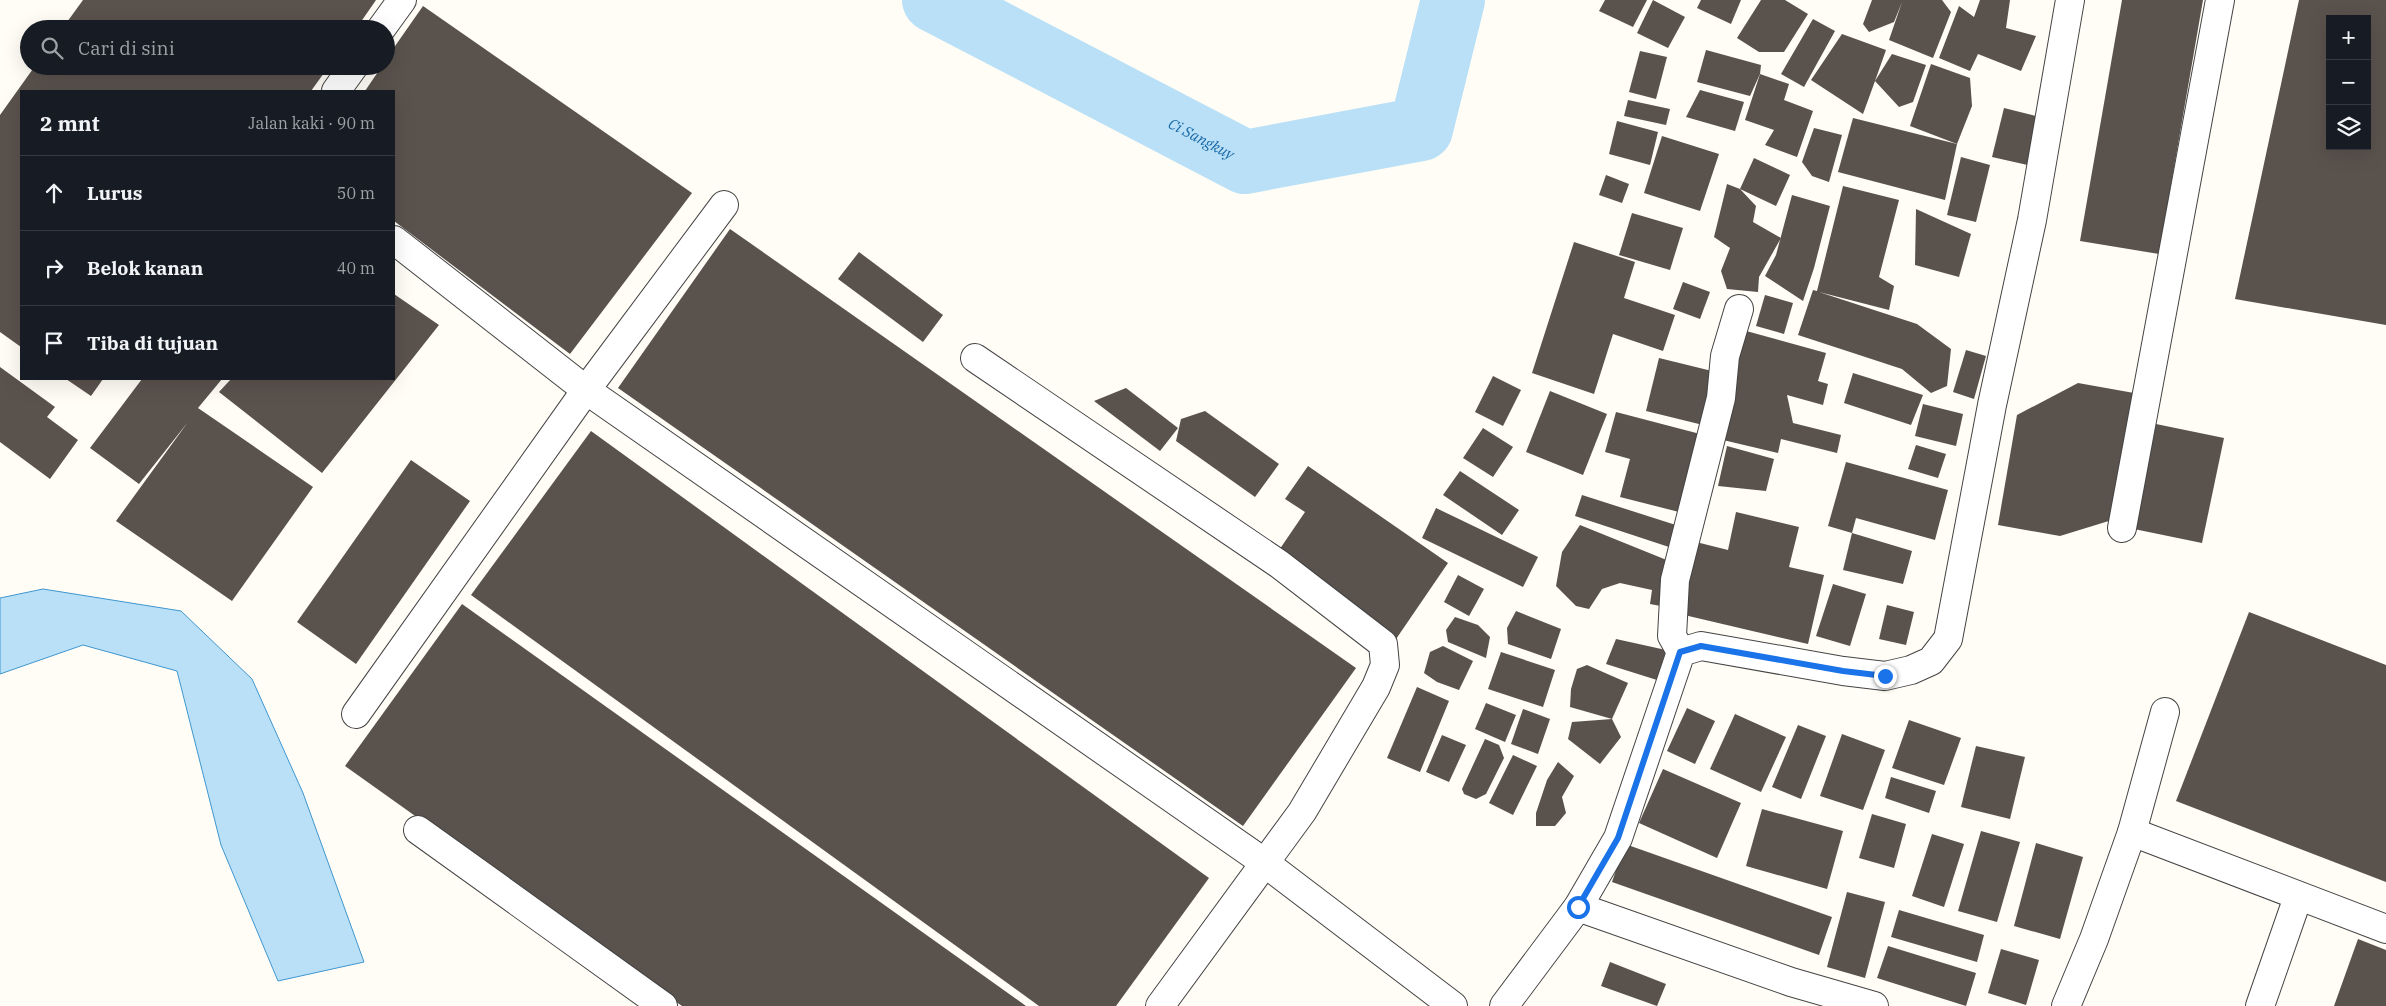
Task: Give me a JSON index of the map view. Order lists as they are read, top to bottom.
{
  "water": ["Ci Sangkuy"],
  "page": {
    "map_buttons": ["+", "−"],
    "search": "Cari di sini",
    "heading": ["2 mnt", "Jalan kaki · 90 m"],
    "list": [
      ["Lurus", "50 m"],
      ["Belok kanan", "40 m"],
      "Tiba di tujuan"
    ]
  }
}
